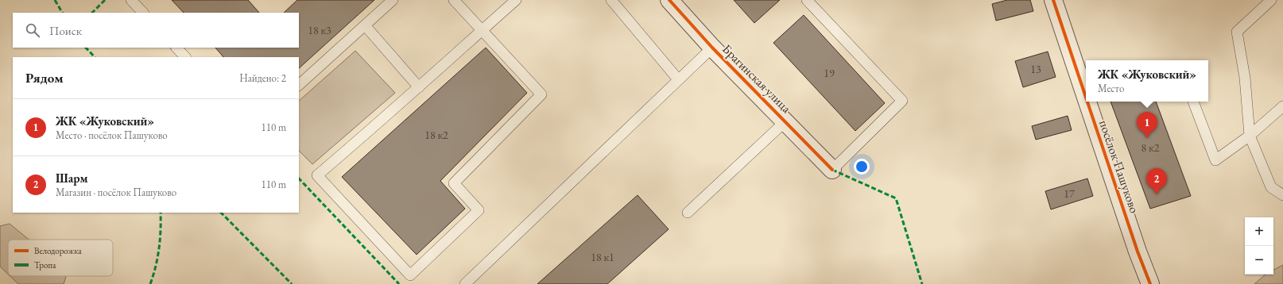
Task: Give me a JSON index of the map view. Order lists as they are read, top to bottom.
{
  "streets": {
    "street": ["Брагинская улица", "посёлок Пашуково"]
  },
  "house_numbers": [
    "18 к3",
    "13",
    "19",
    "18 к2",
    "8 к2",
    "17",
    "18 к1"
  ],
  "legend": ["Велодорожка", "Тропа"],
  "page": {
    "search": "Поиск",
    "heading": ["Рядом", "Найдено: 2"],
    "popup": ["ЖК «Жуковский»", "Место"],
    "list": [
      {
        "mark": "1",
        "name": "ЖК «Жуковский»",
        "note": "Место · посёлок Пашуково",
        "value": "110 m"
      },
      {
        "mark": "2",
        "name": "Шарм",
        "note": "Магазин · посёлок Пашуково",
        "value": "110 m"
      }
    ],
    "pins": ["1", "2"],
    "map_buttons": ["+", "−"]
  }
}
